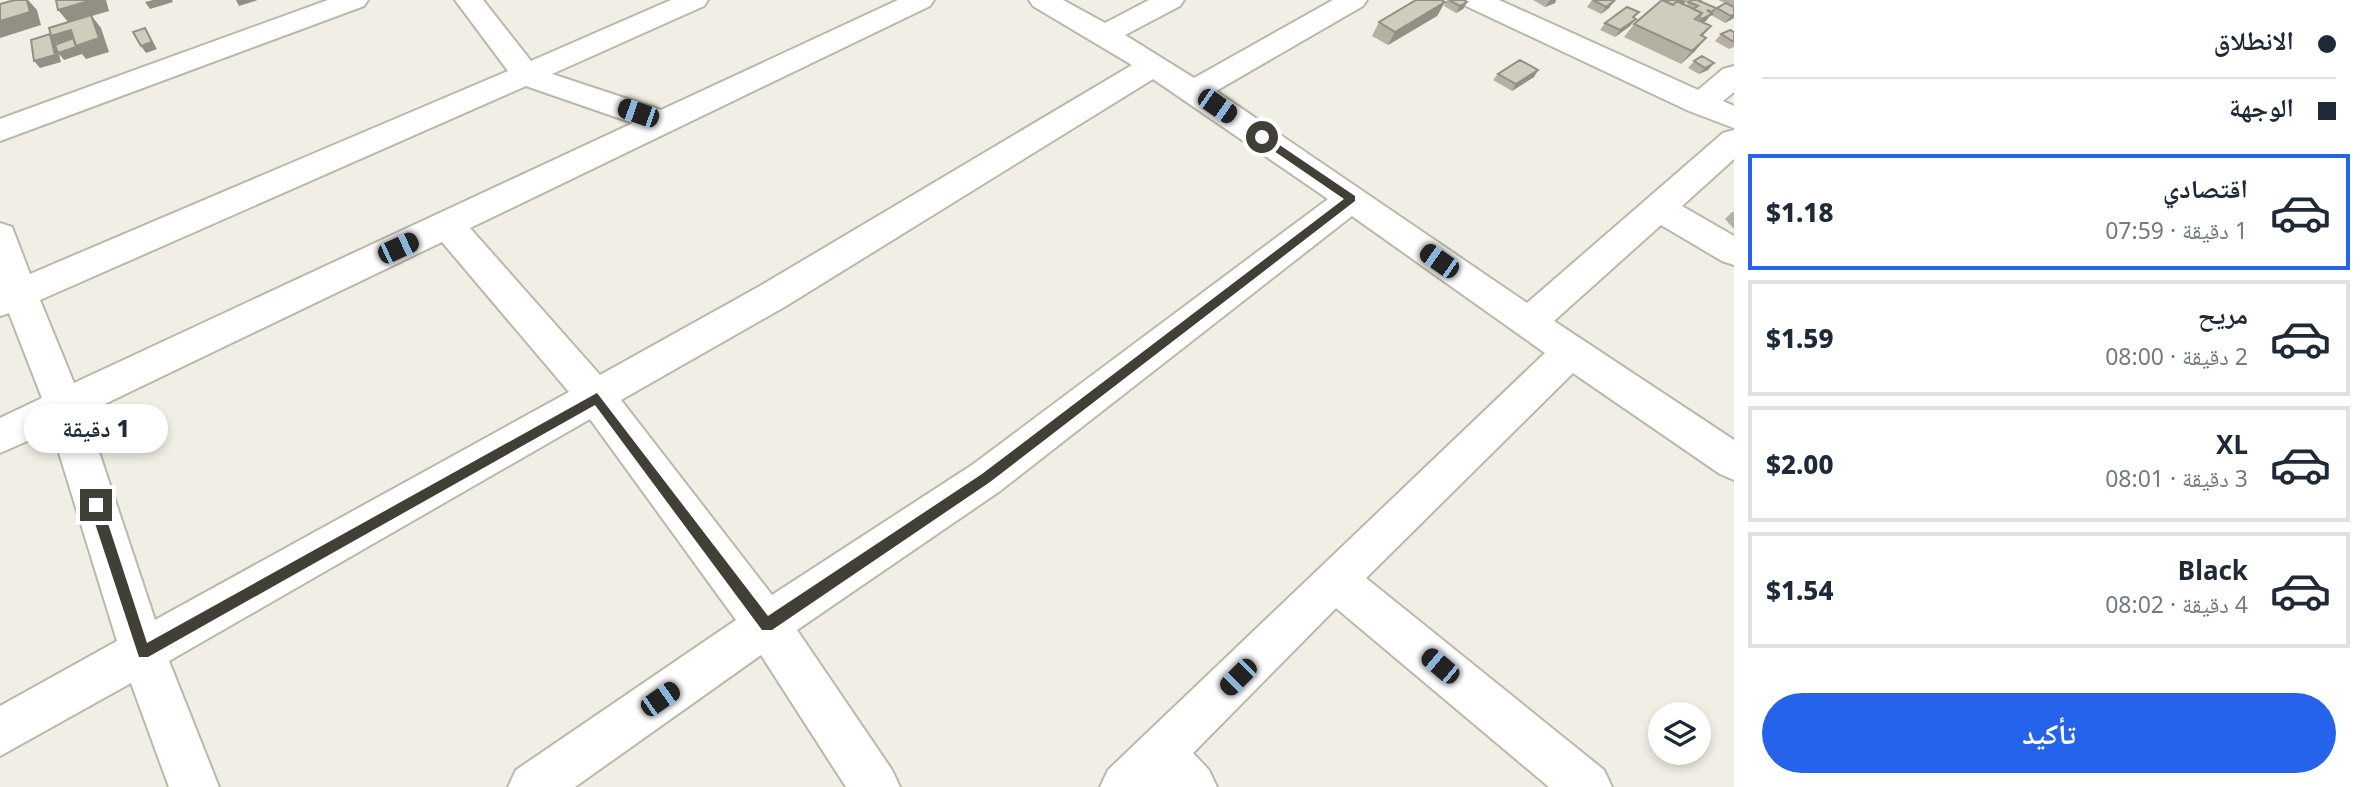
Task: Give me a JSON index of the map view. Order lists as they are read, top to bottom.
{
  "page": {
    "banner": ["الانطلاق", "الوجهة"],
    "list": [
      {
        "name": "اقتصادي",
        "note": "1 دقيقة · 07:59",
        "value": "$1.18"
      },
      {
        "name": "مريح",
        "note": "2 دقيقة · 08:00",
        "value": "$1.59"
      },
      {
        "name": "XL",
        "note": "3 دقيقة · 08:01",
        "value": "$2.00"
      },
      {
        "name": "Black",
        "note": "4 دقيقة · 08:02",
        "value": "$1.54"
      }
    ],
    "bubble": "1 دقيقة",
    "buttons": "تأكيد"
  }
}
